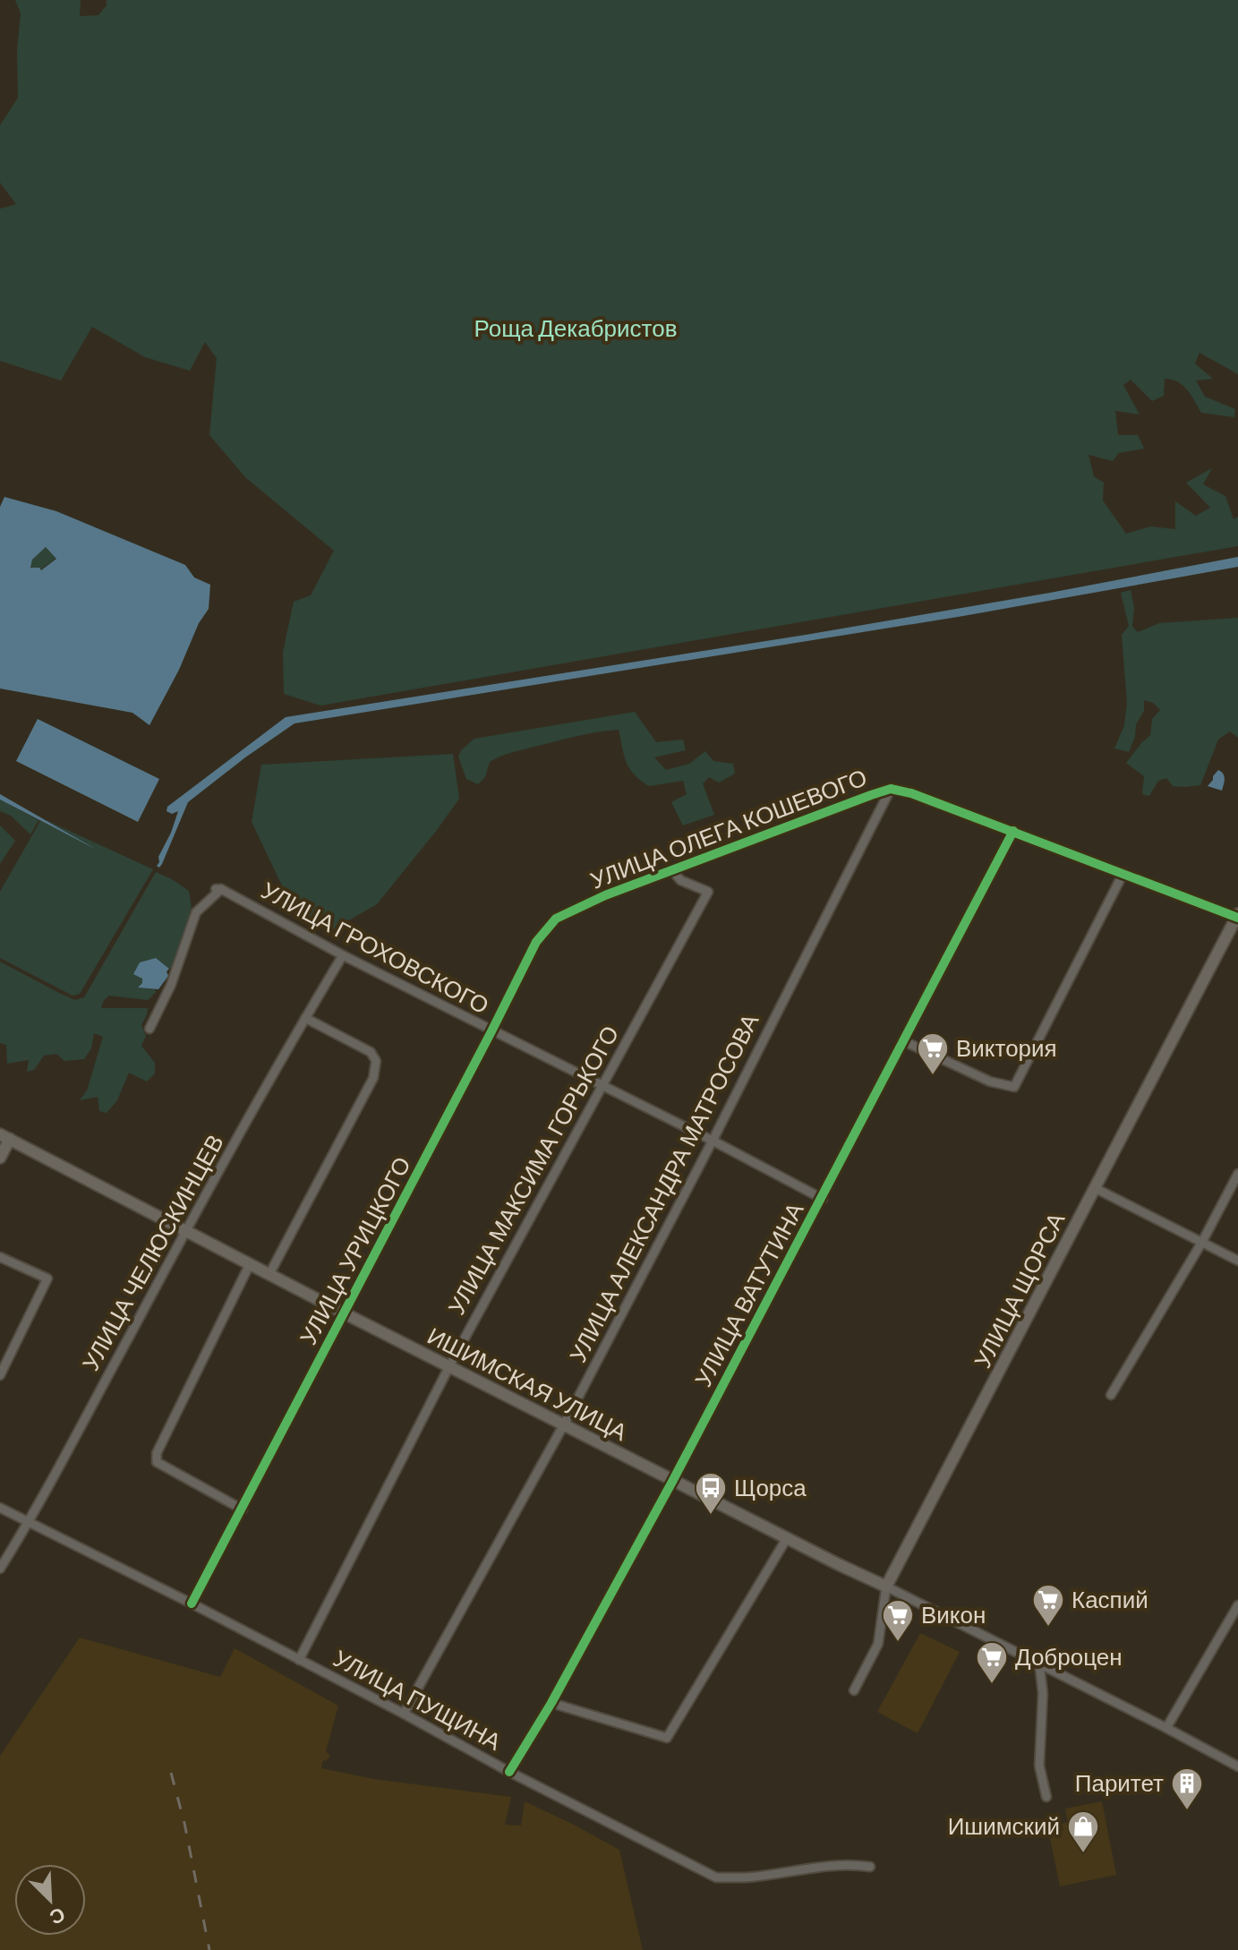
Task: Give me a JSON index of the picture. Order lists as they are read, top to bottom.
{
  "streets": {
    "main road": ["УЛИЦА ЩОРСА", "ИШИМСКАЯ УЛИЦА"],
    "street": [
      "УЛИЦА ОЛЕГА КОШЕВОГО",
      "УЛИЦА ГРОХОВСКОГО",
      "УЛИЦА МАКСИМА ГОРЬКОГО",
      "УЛИЦА АЛЕКСАНДРА МАТРОСОВА",
      "УЛИЦА УРИЦКОГО",
      "УЛИЦА ЧЕЛЮСКИНЦЕВ",
      "УЛИЦА ВАТУТИНА",
      "УЛИЦА ПУЩИНА"
    ]
  },
  "crossings": [
    ["УЛИЦА ОЛЕГА КОШЕВОГО", "УЛИЦА МАКСИМА ГОРЬКОГО"],
    ["УЛИЦА ОЛЕГА КОШЕВОГО", "УЛИЦА АЛЕКСАНДРА МАТРОСОВА"],
    ["УЛИЦА ОЛЕГА КОШЕВОГО", "УЛИЦА УРИЦКОГО"],
    ["УЛИЦА ОЛЕГА КОШЕВОГО", "УЛИЦА ЩОРСА"],
    ["УЛИЦА ОЛЕГА КОШЕВОГО", "УЛИЦА ВАТУТИНА"],
    ["УЛИЦА ГРОХОВСКОГО", "УЛИЦА МАКСИМА ГОРЬКОГО"],
    ["УЛИЦА ГРОХОВСКОГО", "УЛИЦА АЛЕКСАНДРА МАТРОСОВА"],
    ["УЛИЦА ГРОХОВСКОГО", "УЛИЦА УРИЦКОГО"],
    ["УЛИЦА ГРОХОВСКОГО", "УЛИЦА ЧЕЛЮСКИНЦЕВ"],
    ["УЛИЦА ГРОХОВСКОГО", "УЛИЦА ВАТУТИНА"],
    ["УЛИЦА МАКСИМА ГОРЬКОГО", "ИШИМСКАЯ УЛИЦА"],
    ["УЛИЦА МАКСИМА ГОРЬКОГО", "УЛИЦА ПУЩИНА"],
    ["УЛИЦА АЛЕКСАНДРА МАТРОСОВА", "ИШИМСКАЯ УЛИЦА"],
    ["УЛИЦА АЛЕКСАНДРА МАТРОСОВА", "УЛИЦА ПУЩИНА"],
    ["УЛИЦА УРИЦКОГО", "ИШИМСКАЯ УЛИЦА"],
    ["УЛИЦА УРИЦКОГО", "УЛИЦА ПУЩИНА"],
    ["УЛИЦА ЧЕЛЮСКИНЦЕВ", "ИШИМСКАЯ УЛИЦА"],
    ["УЛИЦА ЧЕЛЮСКИНЦЕВ", "УЛИЦА ПУЩИНА"],
    ["УЛИЦА ЩОРСА", "ИШИМСКАЯ УЛИЦА"],
    ["УЛИЦА ВАТУТИНА", "ИШИМСКАЯ УЛИЦА"],
    ["УЛИЦА ВАТУТИНА", "УЛИЦА ПУЩИНА"]
  ],
  "parks": ["Роща Декабристов"],
  "places": {
    "supermarket": [
      "Виктория",
      "Каспий",
      "Викон",
      "Доброцен"
    ],
    "bus stop": ["Щорса"],
    "building": ["Паритет"],
    "shop": ["Ишимский"]
  },
  "north": "bottom right"
}
